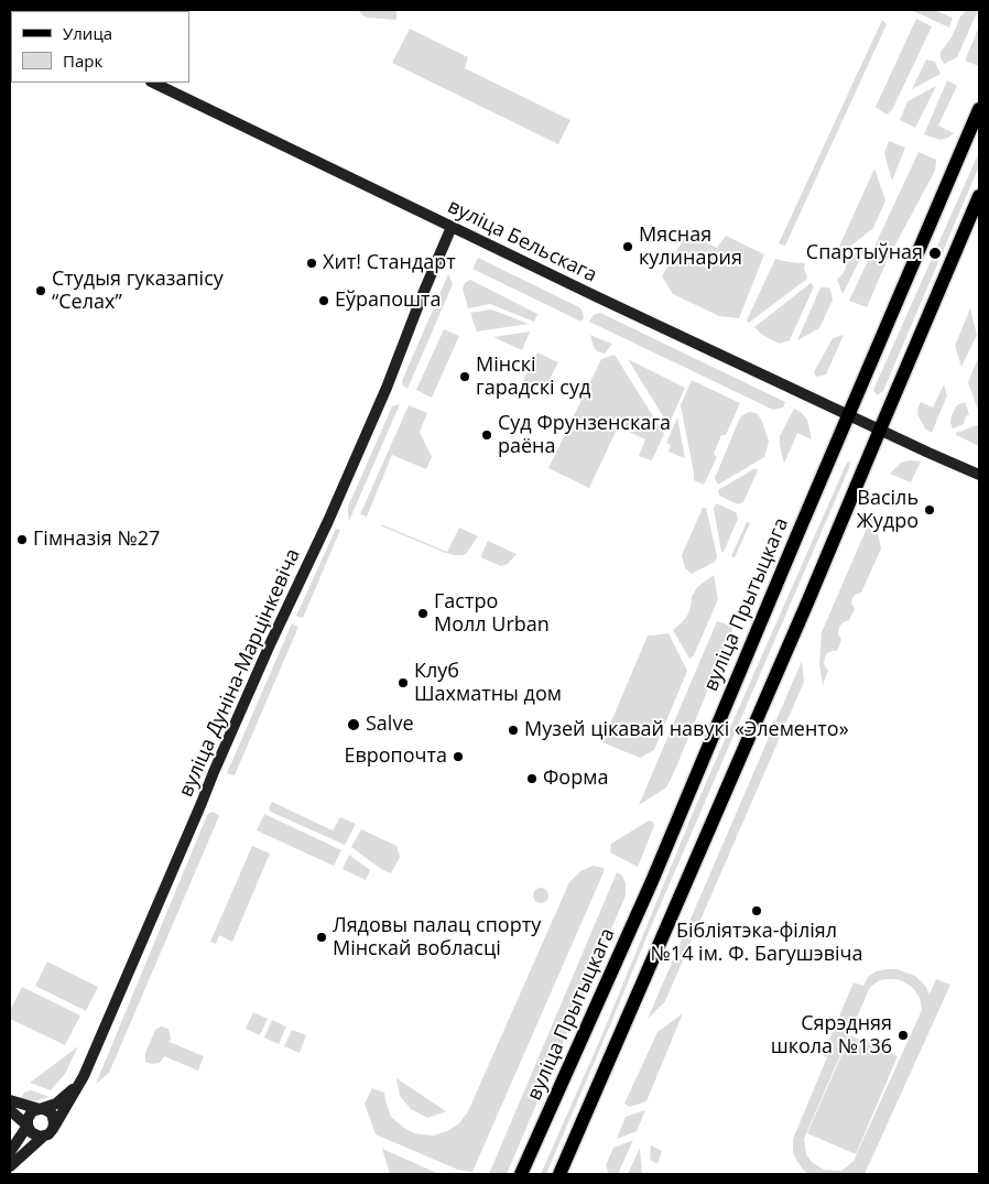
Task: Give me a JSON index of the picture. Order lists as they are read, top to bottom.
{
  "streets": {
    "main road": ["вуліца Прытыцкага"],
    "street": ["вуліца Бельскага", "вуліца Дуніна-Марцінкевіча"]
  },
  "crossings": [
    ["вуліца Бельскага", "вуліца Прытыцкага"],
    ["вуліца Бельскага", "вуліца Дуніна-Марцінкевіча"]
  ],
  "places": [
    "Мясная кулинария",
    "Спартыўная",
    "Хит! Стандарт",
    "Студыя гуказапісу “Селах”",
    "Еўрапошта",
    "Мінскі гарадскі суд",
    "Суд Фрунзенскага раёна",
    "Васіль Жудро",
    "Гімназія №27",
    "Гастро Молл Urban",
    "Клуб Шахматны дом",
    "Salve",
    "Музей цікавай навукі «Элементо»",
    "Европочта",
    "Форма",
    "Бібліятэка-філіял №14 ім. Ф. Багушэвіча",
    "Лядовы палац спорту Мінскай вобласці",
    "Сярэдняя школа №136"
  ],
  "legend": ["Улица", "Парк"]
}
